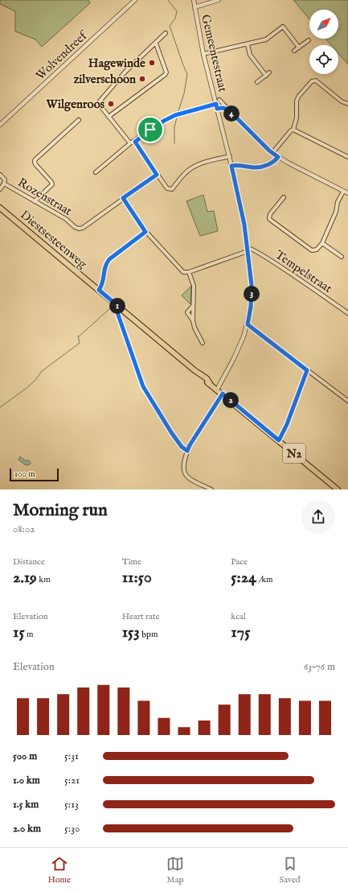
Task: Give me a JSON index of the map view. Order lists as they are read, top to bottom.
{
  "streets": {
    "main road": ["Diestsesteenweg", "N2"],
    "street": [
      "Gemeentestraat",
      "Wolvendreef",
      "Rozenstraat",
      "Tempelstraat"
    ]
  },
  "crossings": [
    ["Gemeentestraat", "Diestsesteenweg"],
    ["Gemeentestraat", "Tempelstraat"]
  ],
  "places": ["Hagewinde", "zilverschoon", "Wilgenroos"],
  "scale_bar": "100 m",
  "north": "top right",
  "page": {
    "pins": [
      "4",
      "3",
      "1",
      "2"
    ],
    "scale": "100 m",
    "heading": ["Morning run", "08:02"],
    "stats": [
      ["Distance", "2.19 km"],
      ["Time", "11:50"],
      ["Pace", "5:24 /km"],
      ["Elevation", "15 m"],
      ["Heart rate", "153 bpm"],
      ["kcal", "175"]
    ],
    "chart": ["Elevation", "63–76 m"],
    "list": [
      {
        "name": "500 m",
        "note": "5:31"
      },
      {
        "name": "1.0 km",
        "note": "5:21"
      },
      {
        "name": "1.5 km",
        "note": "5:13"
      },
      {
        "name": "2.0 km",
        "note": "5:30"
      }
    ],
    "tabs": ["Home", "Map", "Saved"]
  }
}
